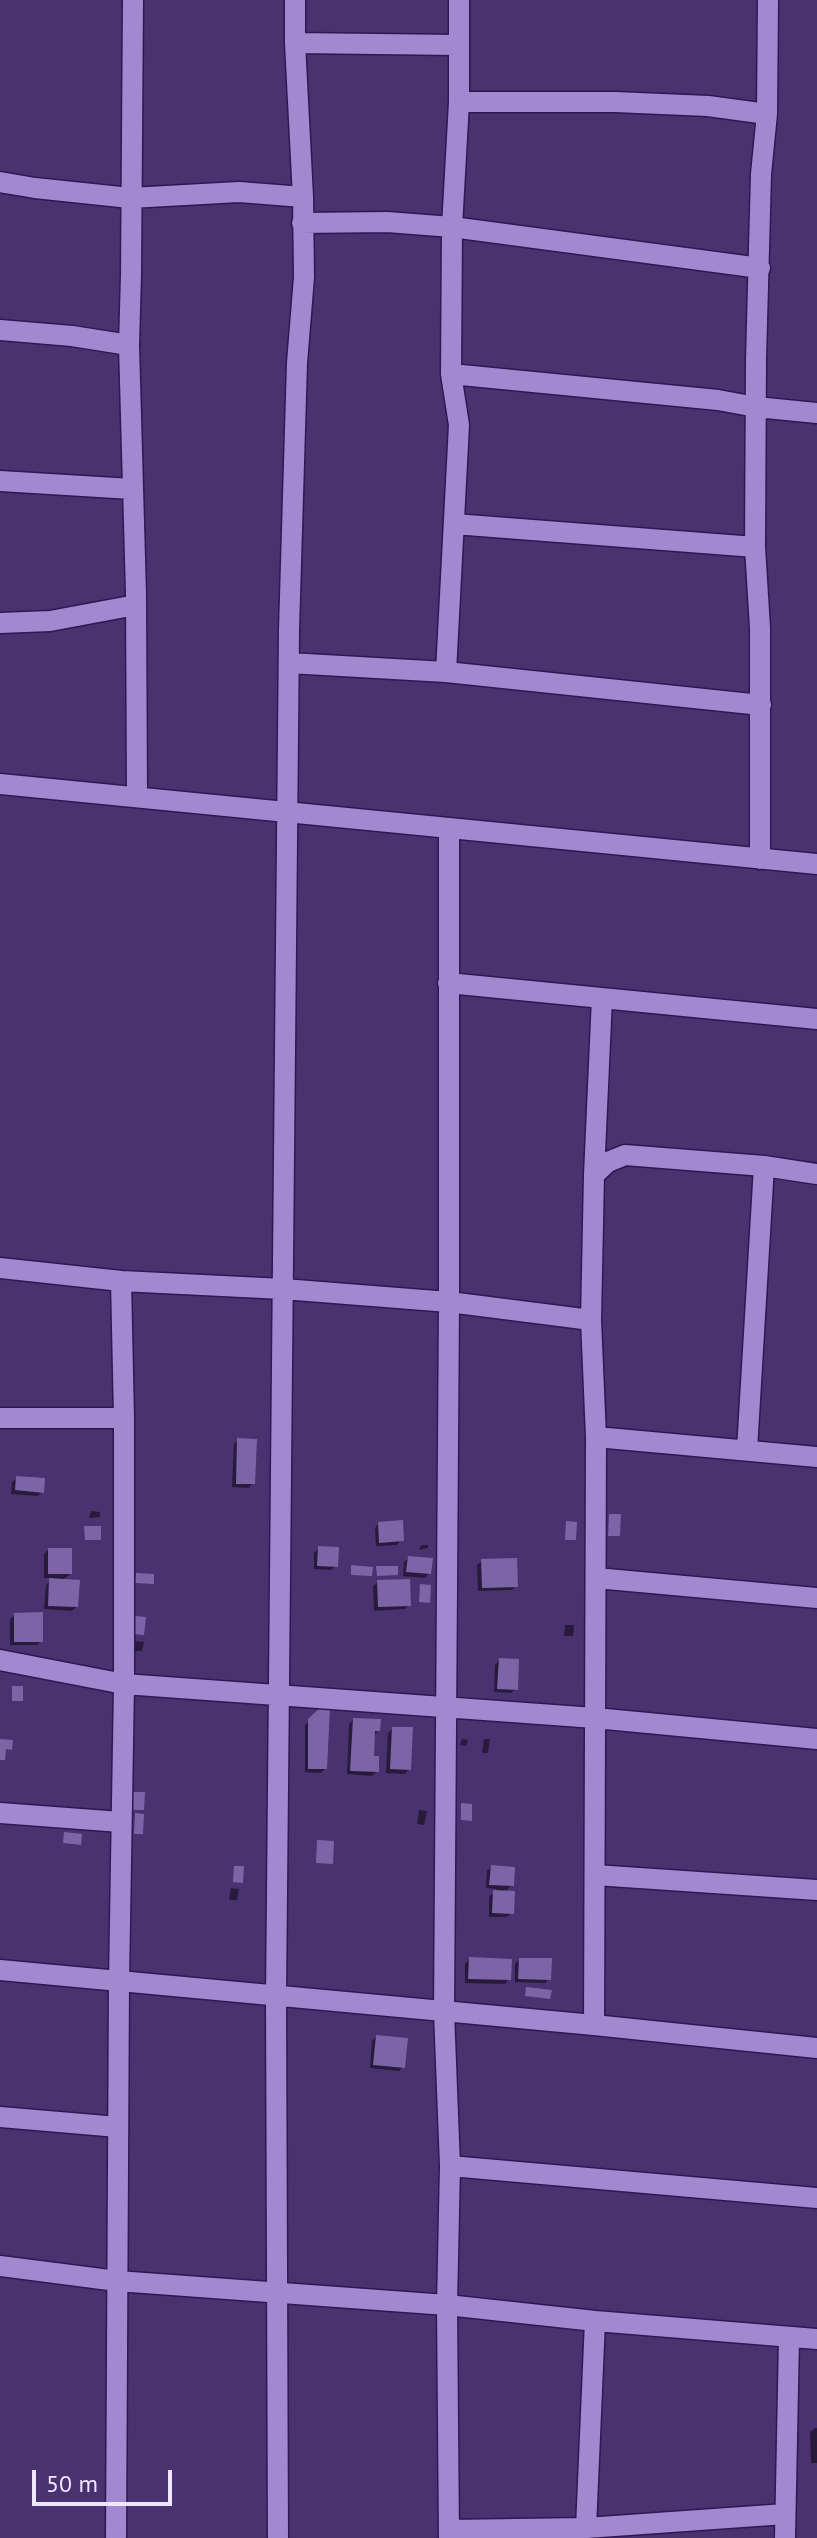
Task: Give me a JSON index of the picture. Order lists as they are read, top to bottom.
{
  "scale_bar": "50 m"
}
